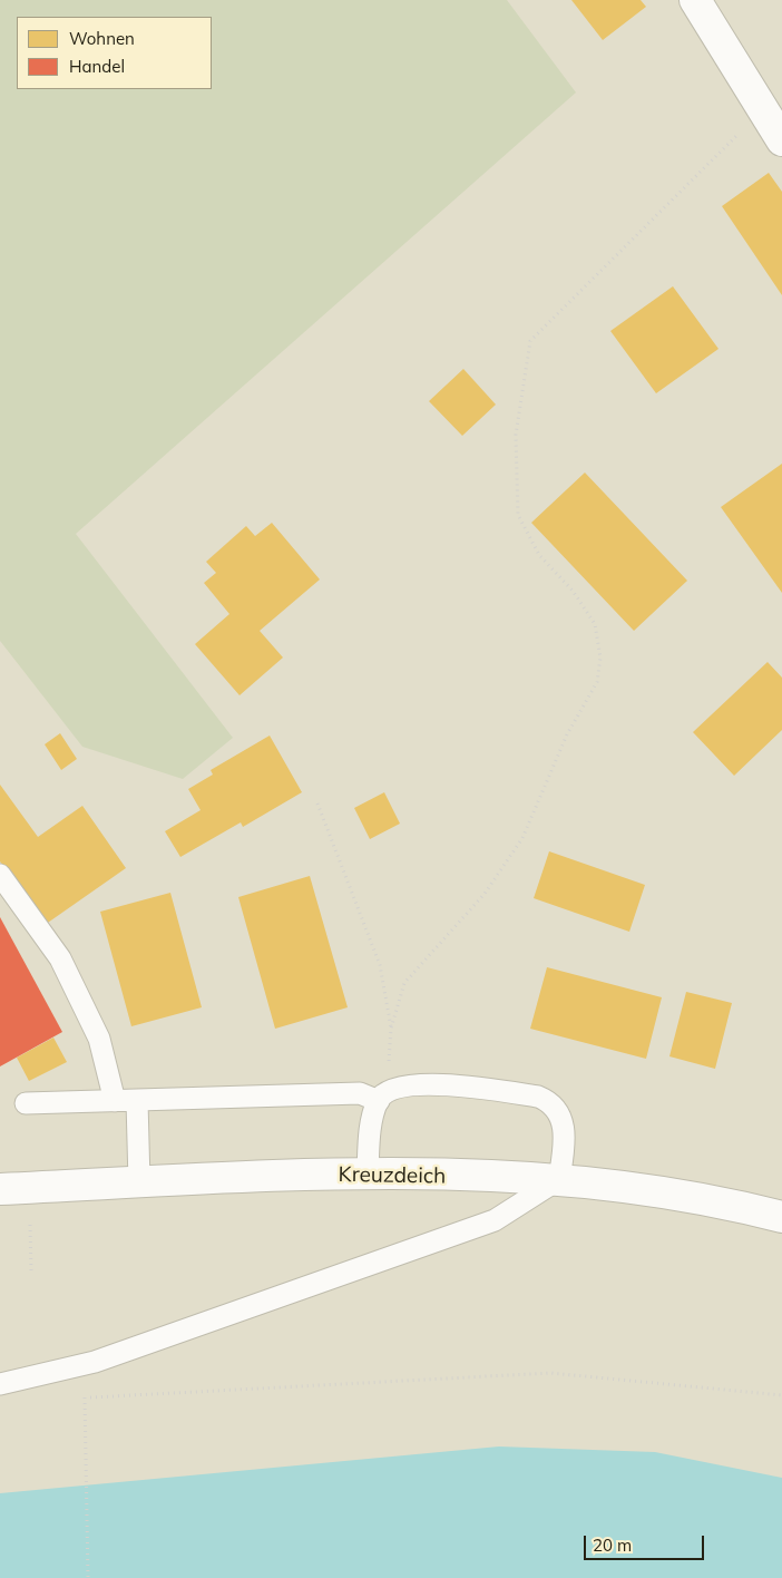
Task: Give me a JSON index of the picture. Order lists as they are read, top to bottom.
{
  "streets": {
    "street": ["Kreuzdeich"]
  },
  "legend": ["Wohnen", "Handel"],
  "scale_bar": "20 m"
}
